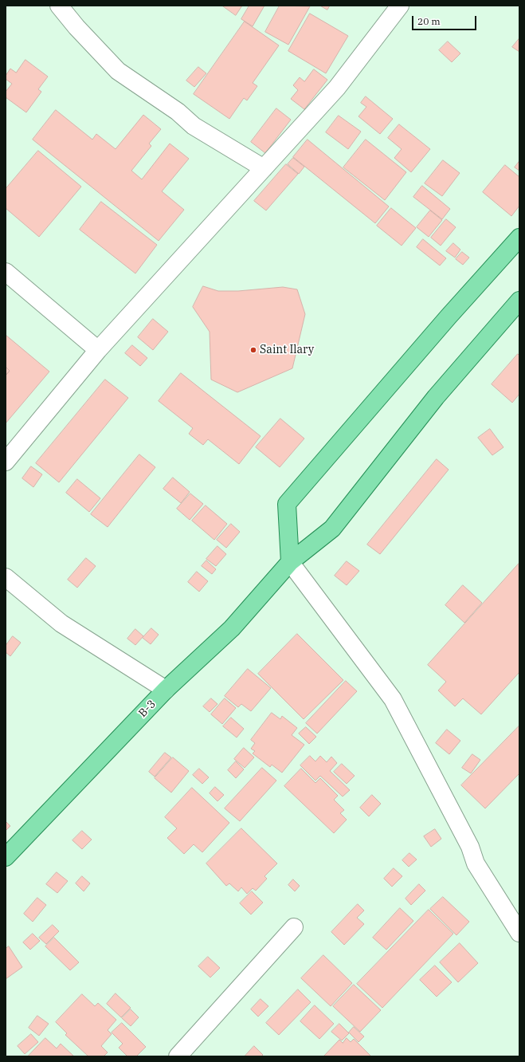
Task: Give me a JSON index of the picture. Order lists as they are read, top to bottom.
{
  "streets": {
    "main road": ["B-3"]
  },
  "places": ["Saint Ilary"],
  "scale_bar": "20 m"
}
